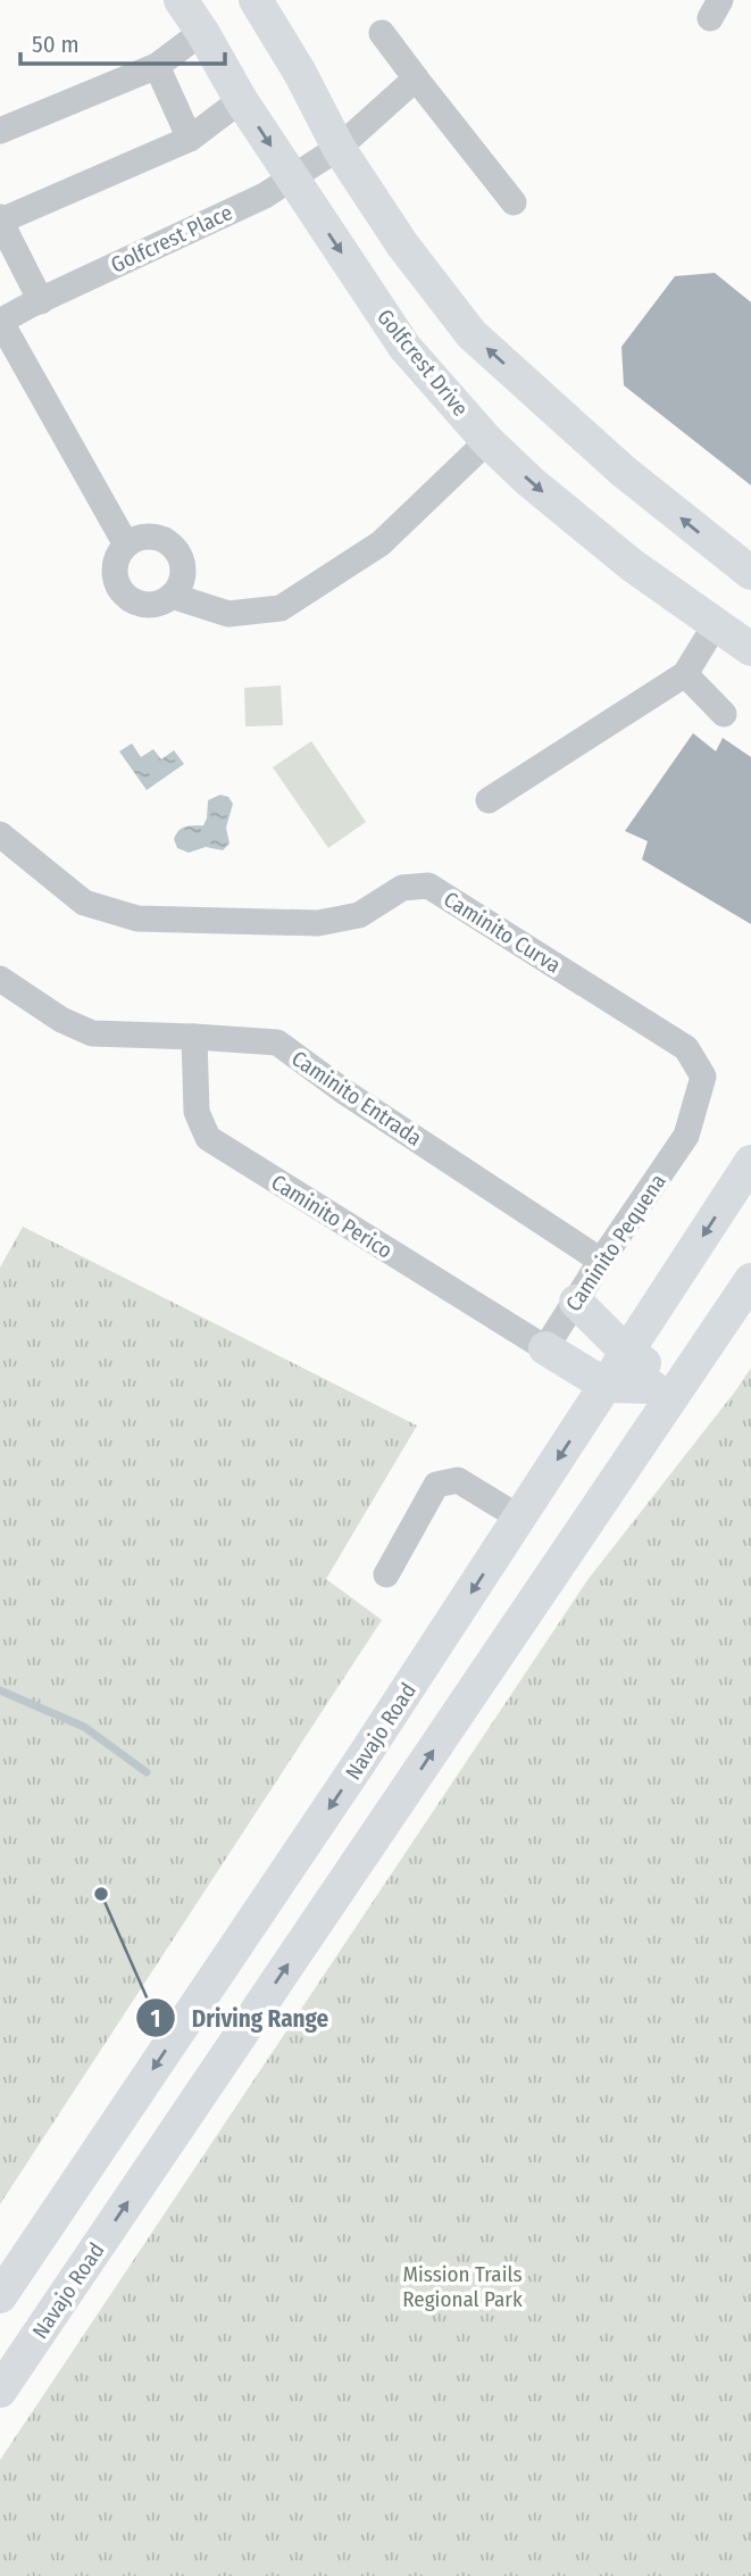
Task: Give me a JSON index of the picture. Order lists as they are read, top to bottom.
{
  "streets": {
    "main road": ["Golfcrest Drive", "Navajo Road"],
    "street": [
      "Golfcrest Place",
      "Caminito Curva",
      "Caminito Entrada",
      "Caminito Perico",
      "Caminito Pequena"
    ]
  },
  "crossings": [
    ["Golfcrest Place", "Golfcrest Drive"],
    ["Caminito Curva", "Caminito Pequena"],
    ["Caminito Entrada", "Caminito Perico"],
    ["Caminito Entrada", "Caminito Pequena"],
    ["Caminito Perico", "Caminito Pequena"]
  ],
  "parks": ["Mission Trails Regional Park"],
  "places": ["Driving Range"],
  "scale_bar": "50 m"
}
